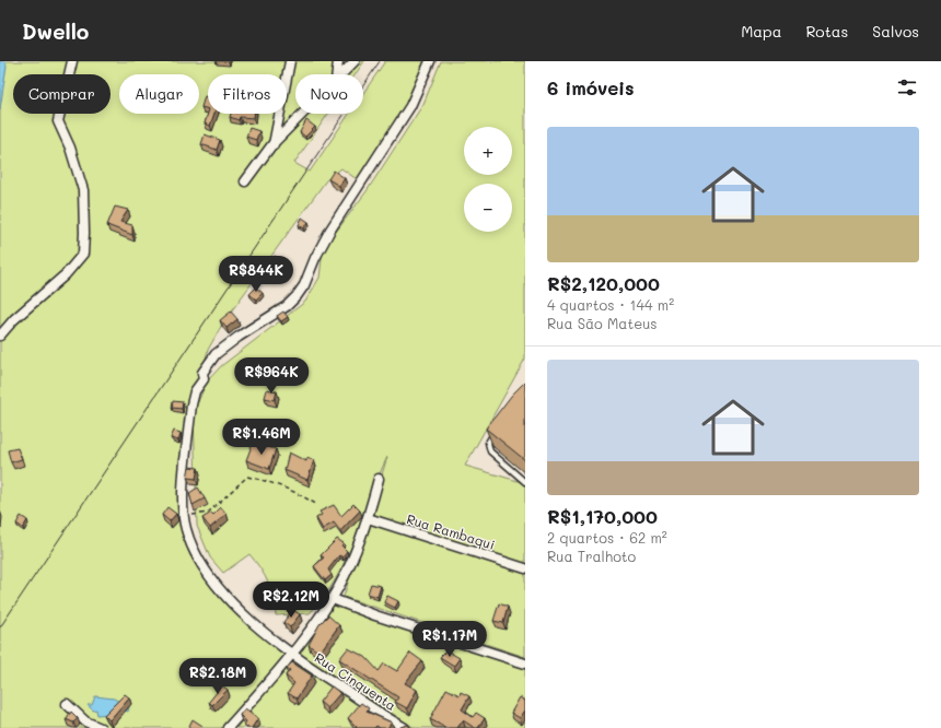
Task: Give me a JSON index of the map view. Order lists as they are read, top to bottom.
{
  "streets": {
    "street": ["Rua Rambaqui", "Rua Cinquenta"]
  },
  "page": {
    "header": "Dwello",
    "nav": ["Mapa", "Rotas", "Salvos"],
    "heading": "6 imóveis",
    "chip": [
      "Comprar",
      "Alugar",
      "Filtros",
      "Novo"
    ],
    "list": [
      {
        "name": "R$2,120,000",
        "note": "4 quartos · 144 m² · Rua São Mateus"
      },
      {
        "name": "R$1,170,000",
        "note": "2 quartos · 62 m² · Rua Tralhoto"
      }
    ],
    "map_buttons": ["+", "−"],
    "price": [
      "R$844K",
      "R$964K",
      "R$1.46M",
      "R$2.12M",
      "R$1.17M",
      "R$2.18M"
    ]
  }
}
